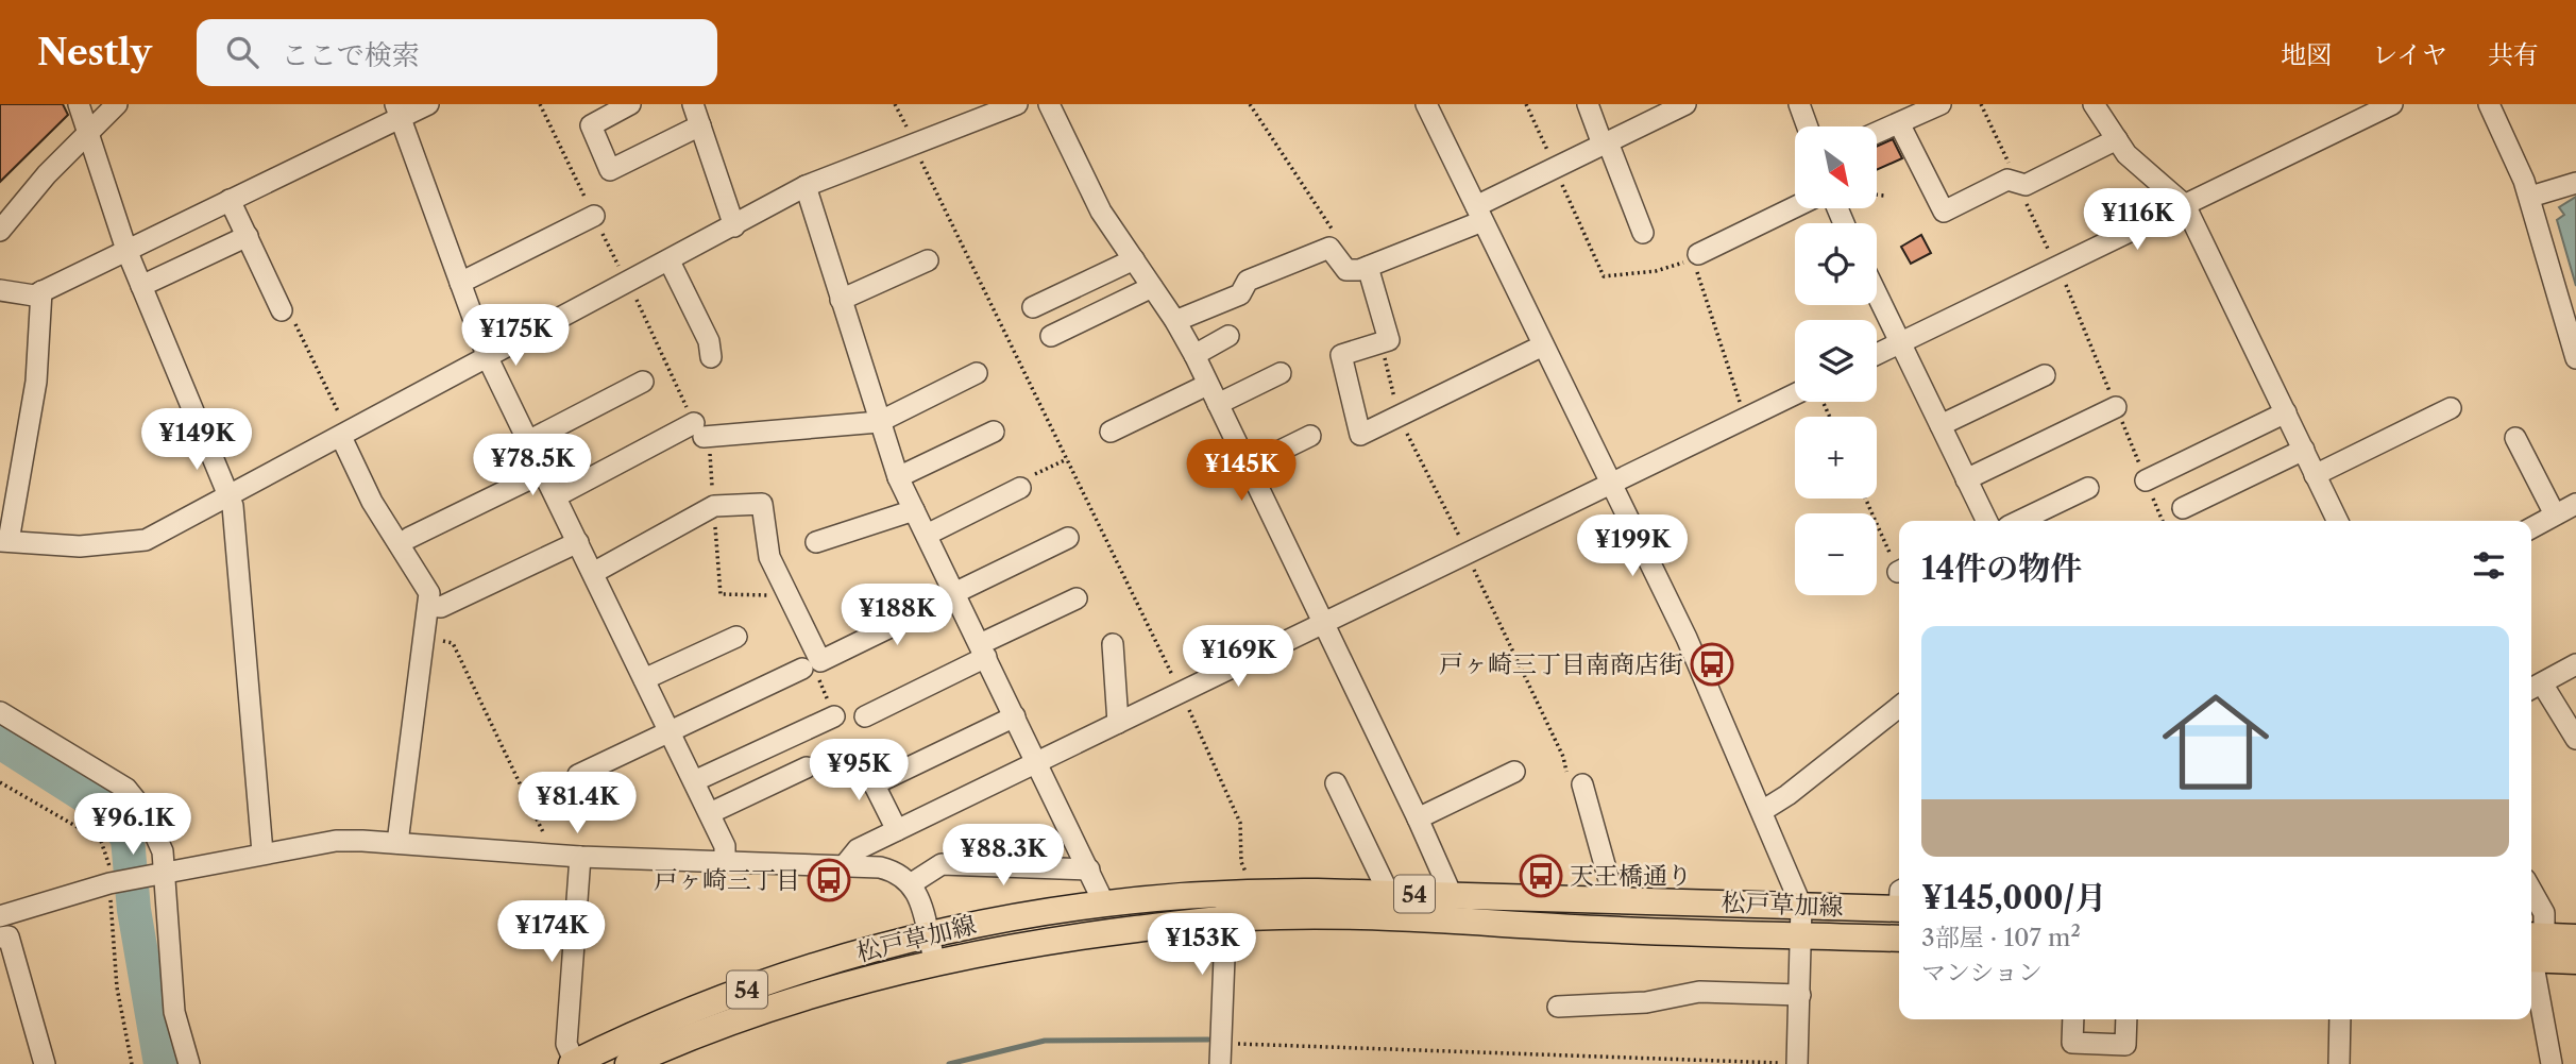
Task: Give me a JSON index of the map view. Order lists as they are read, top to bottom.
{
  "streets": {
    "main road": ["54", "松戸草加線"]
  },
  "places": {
    "bus stop": ["戸ヶ崎三丁目南商店街", "天王橋通り", "戸ヶ崎三丁目"]
  },
  "north": "bottom right",
  "page": {
    "header": "Nestly",
    "search": "ここで検索",
    "nav": ["地図", "レイヤ", "共有"],
    "map_buttons": ["+", "−"],
    "price": [
      "¥116K",
      "¥175K",
      "¥149K",
      "¥78.5K",
      "¥145K",
      "¥199K",
      "¥188K",
      "¥169K",
      "¥95K",
      "¥81.4K",
      "¥96.1K",
      "¥88.3K",
      "¥174K",
      "¥153K"
    ],
    "heading": "14件の物件",
    "list": [
      {
        "name": "¥145,000/月",
        "note": "3部屋 · 107 m² · マンション"
      }
    ]
  }
}
